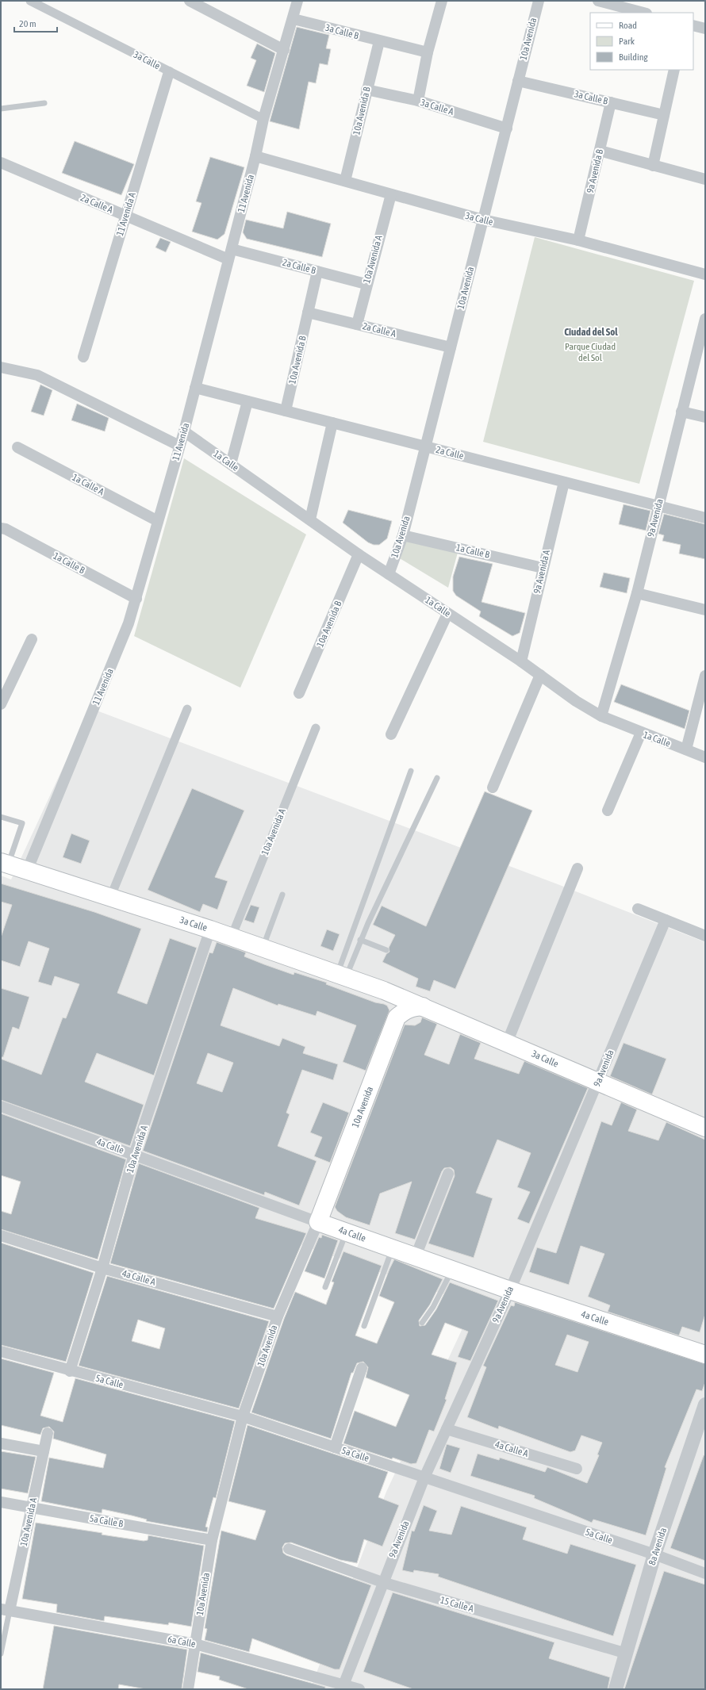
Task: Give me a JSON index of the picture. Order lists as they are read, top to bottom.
{
  "streets": {
    "main road": ["10a Avenida", "3a Calle", "4a Calle"],
    "street": [
      "3a Calle B",
      "3a Calle A",
      "10a Avenida B",
      "9a Avenida B",
      "11 Avenida",
      "2a Calle A",
      "11 Avenida A",
      "10a Avenida A",
      "2a Calle B",
      "2a Calle",
      "1a Calle",
      "1a Calle A",
      "9a Avenida",
      "1a Calle B",
      "9a Avenida A",
      "4a Calle A",
      "5a Calle",
      "5a Calle B",
      "8a Avenida",
      "15 Calle A",
      "6a Calle"
    ]
  },
  "crossings": [
    ["3a Calle B", "10a Avenida"],
    ["3a Calle B", "10a Avenida B"],
    ["3a Calle B", "9a Avenida B"],
    ["3a Calle B", "11 Avenida"],
    ["10a Avenida", "3a Calle"],
    ["10a Avenida", "3a Calle A"],
    ["10a Avenida", "2a Calle A"],
    ["10a Avenida", "2a Calle"],
    ["10a Avenida", "1a Calle"],
    ["10a Avenida", "1a Calle B"],
    ["10a Avenida", "4a Calle"],
    ["10a Avenida", "4a Calle A"],
    ["10a Avenida", "5a Calle"],
    ["10a Avenida", "5a Calle B"],
    ["10a Avenida", "6a Calle"],
    ["3a Calle", "10a Avenida B"],
    ["3a Calle", "9a Avenida B"],
    ["3a Calle", "11 Avenida"],
    ["3a Calle", "11 Avenida A"],
    ["3a Calle", "10a Avenida A"],
    ["3a Calle", "9a Avenida"],
    ["3a Calle A", "10a Avenida B"],
    ["10a Avenida B", "2a Calle A"],
    ["10a Avenida B", "2a Calle B"],
    ["10a Avenida B", "2a Calle"],
    ["10a Avenida B", "1a Calle"],
    ["11 Avenida", "2a Calle A"],
    ["11 Avenida", "2a Calle B"],
    ["11 Avenida", "2a Calle"],
    ["11 Avenida", "1a Calle"],
    ["11 Avenida", "1a Calle A"],
    ["11 Avenida", "1a Calle B"],
    ["2a Calle A", "11 Avenida A"],
    ["2a Calle A", "10a Avenida A"],
    ["2a Calle A", "2a Calle B"],
    ["10a Avenida A", "2a Calle B"],
    ["10a Avenida A", "4a Calle"],
    ["10a Avenida A", "4a Calle A"],
    ["10a Avenida A", "5a Calle"],
    ["10a Avenida A", "5a Calle B"],
    ["10a Avenida A", "6a Calle"],
    ["2a Calle", "9a Avenida"],
    ["2a Calle", "9a Avenida A"],
    ["1a Calle", "9a Avenida"],
    ["1a Calle", "9a Avenida A"],
    ["9a Avenida", "4a Calle"],
    ["9a Avenida", "4a Calle A"],
    ["9a Avenida", "5a Calle"],
    ["9a Avenida", "15 Calle A"],
    ["9a Avenida", "6a Calle"],
    ["1a Calle B", "9a Avenida A"],
    ["5a Calle", "8a Avenida"],
    ["8a Avenida", "15 Calle A"]
  ],
  "districts": ["Ciudad del Sol"],
  "parks": ["Parque Ciudad del Sol"],
  "legend": ["Road", "Park", "Building"],
  "scale_bar": "20 m"
}
